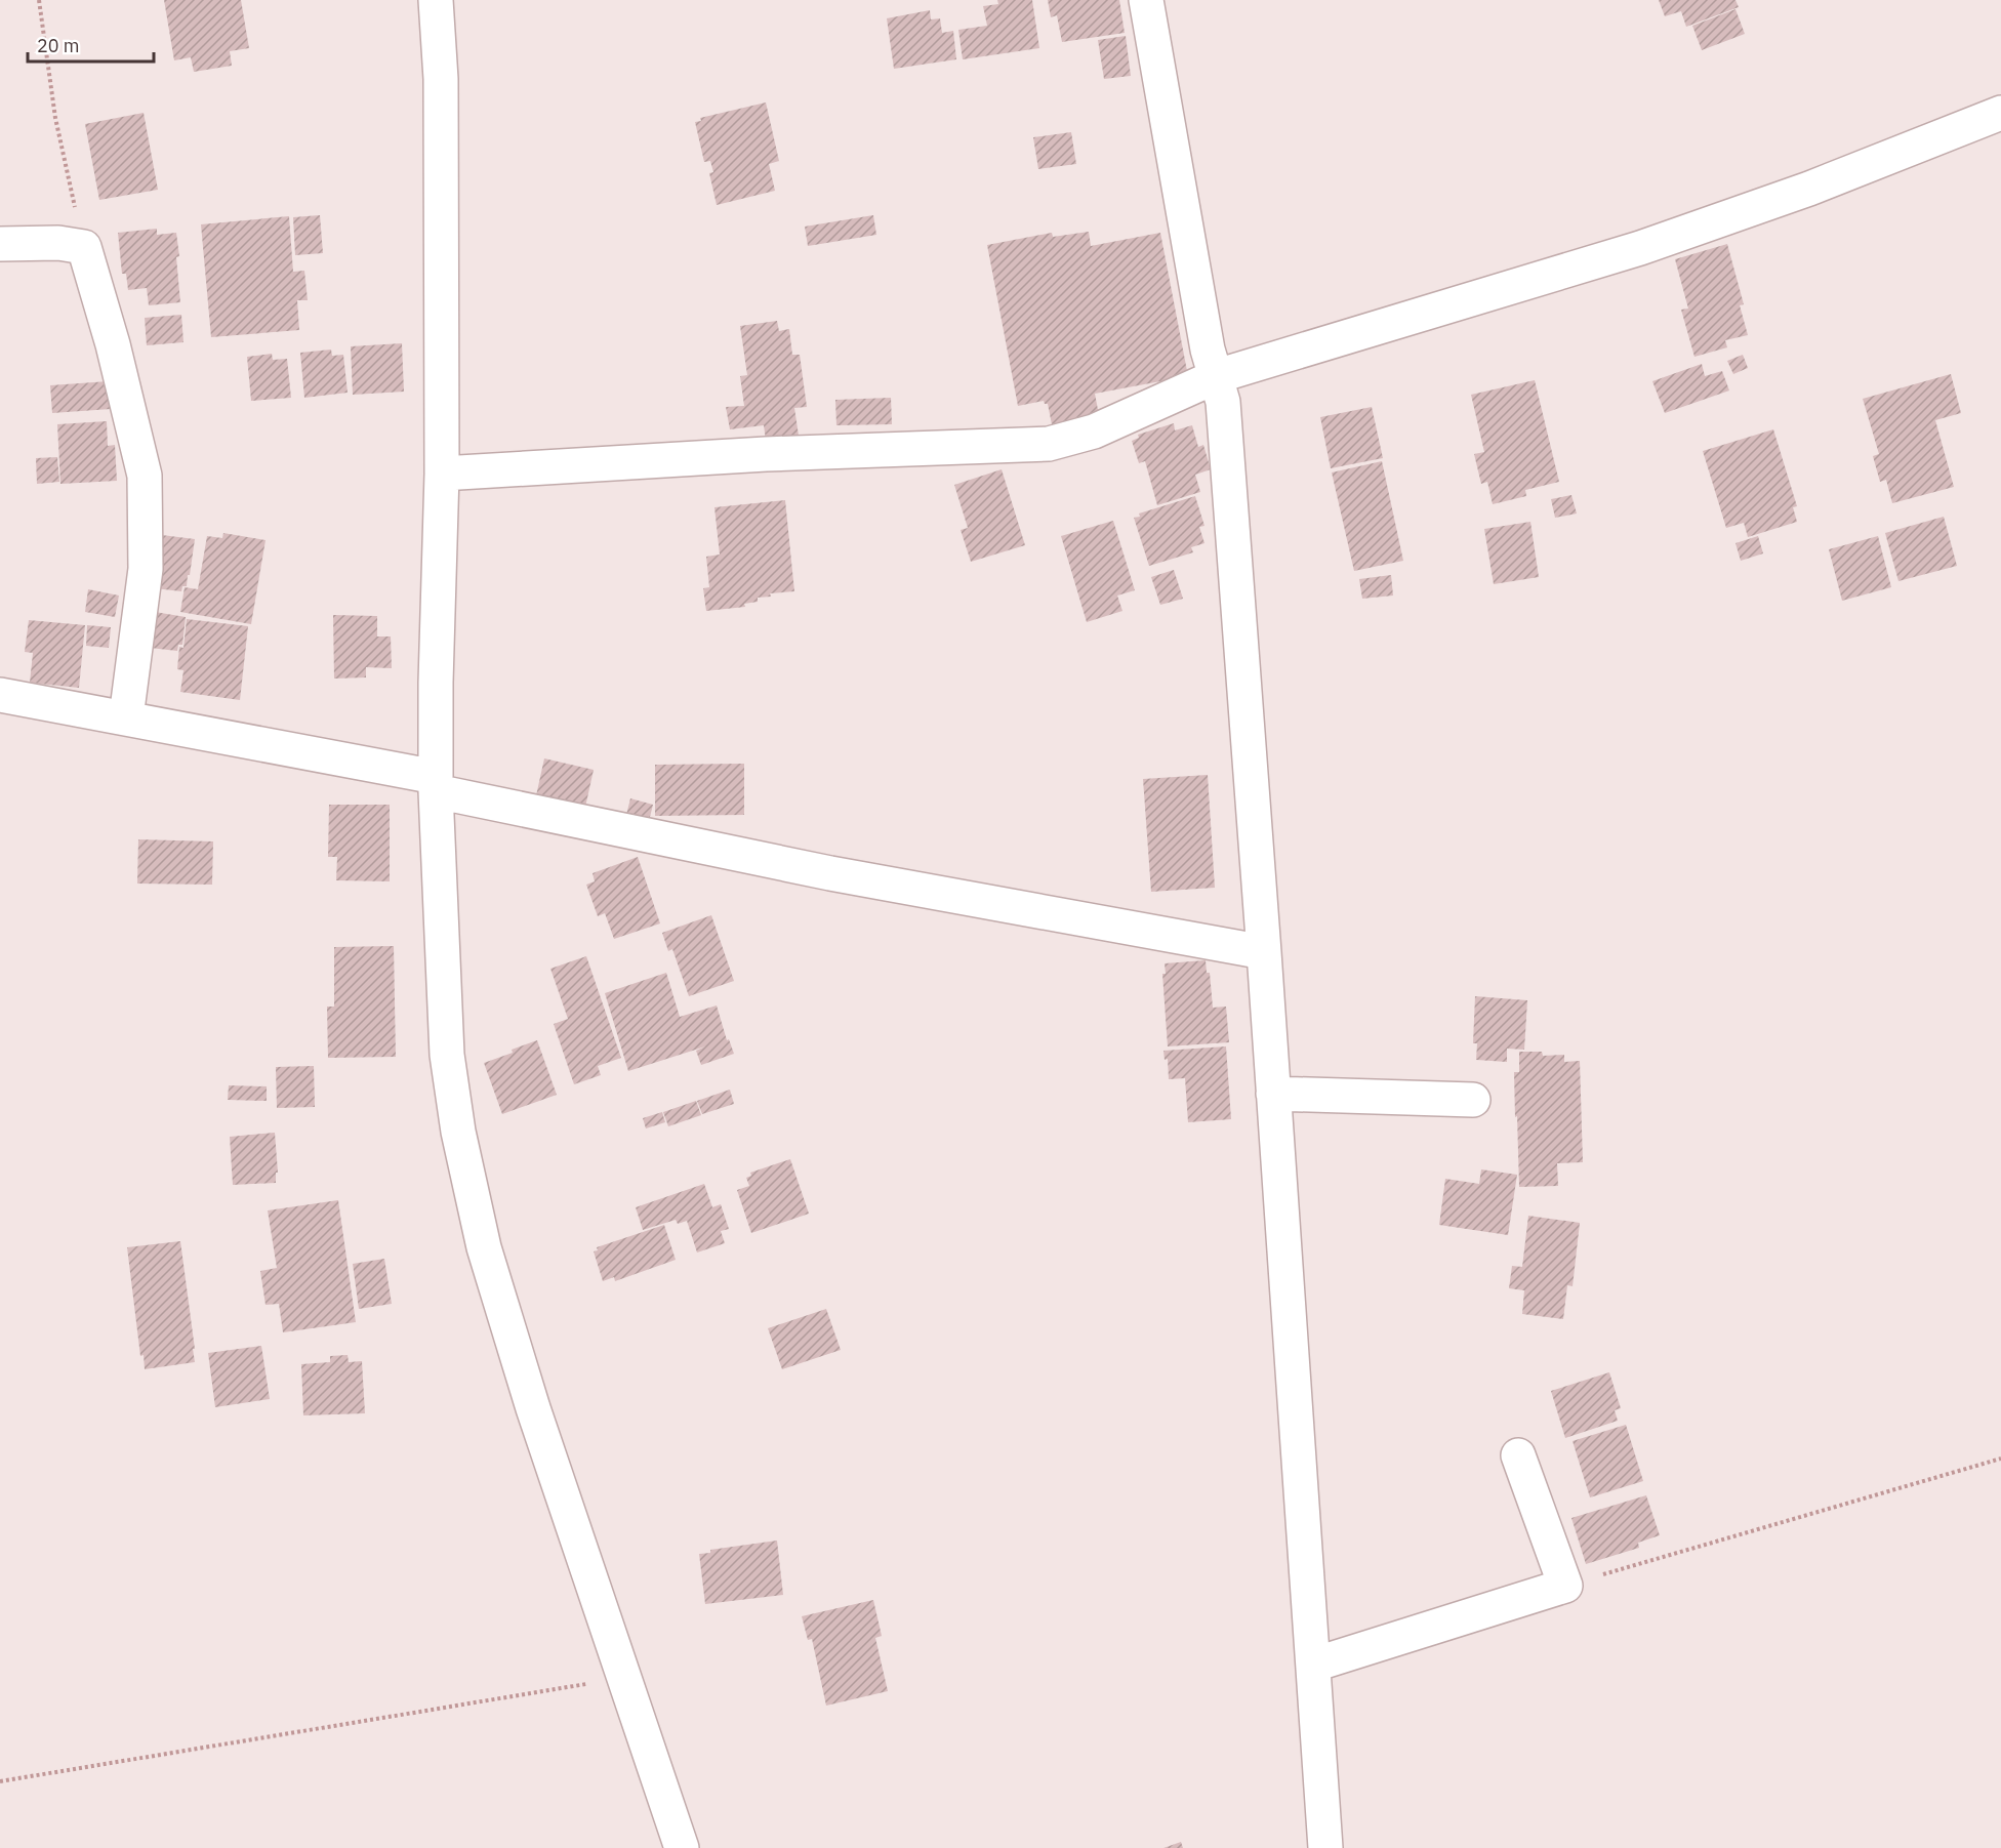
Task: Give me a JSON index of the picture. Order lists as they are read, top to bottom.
{
  "scale_bar": "20 m"
}
